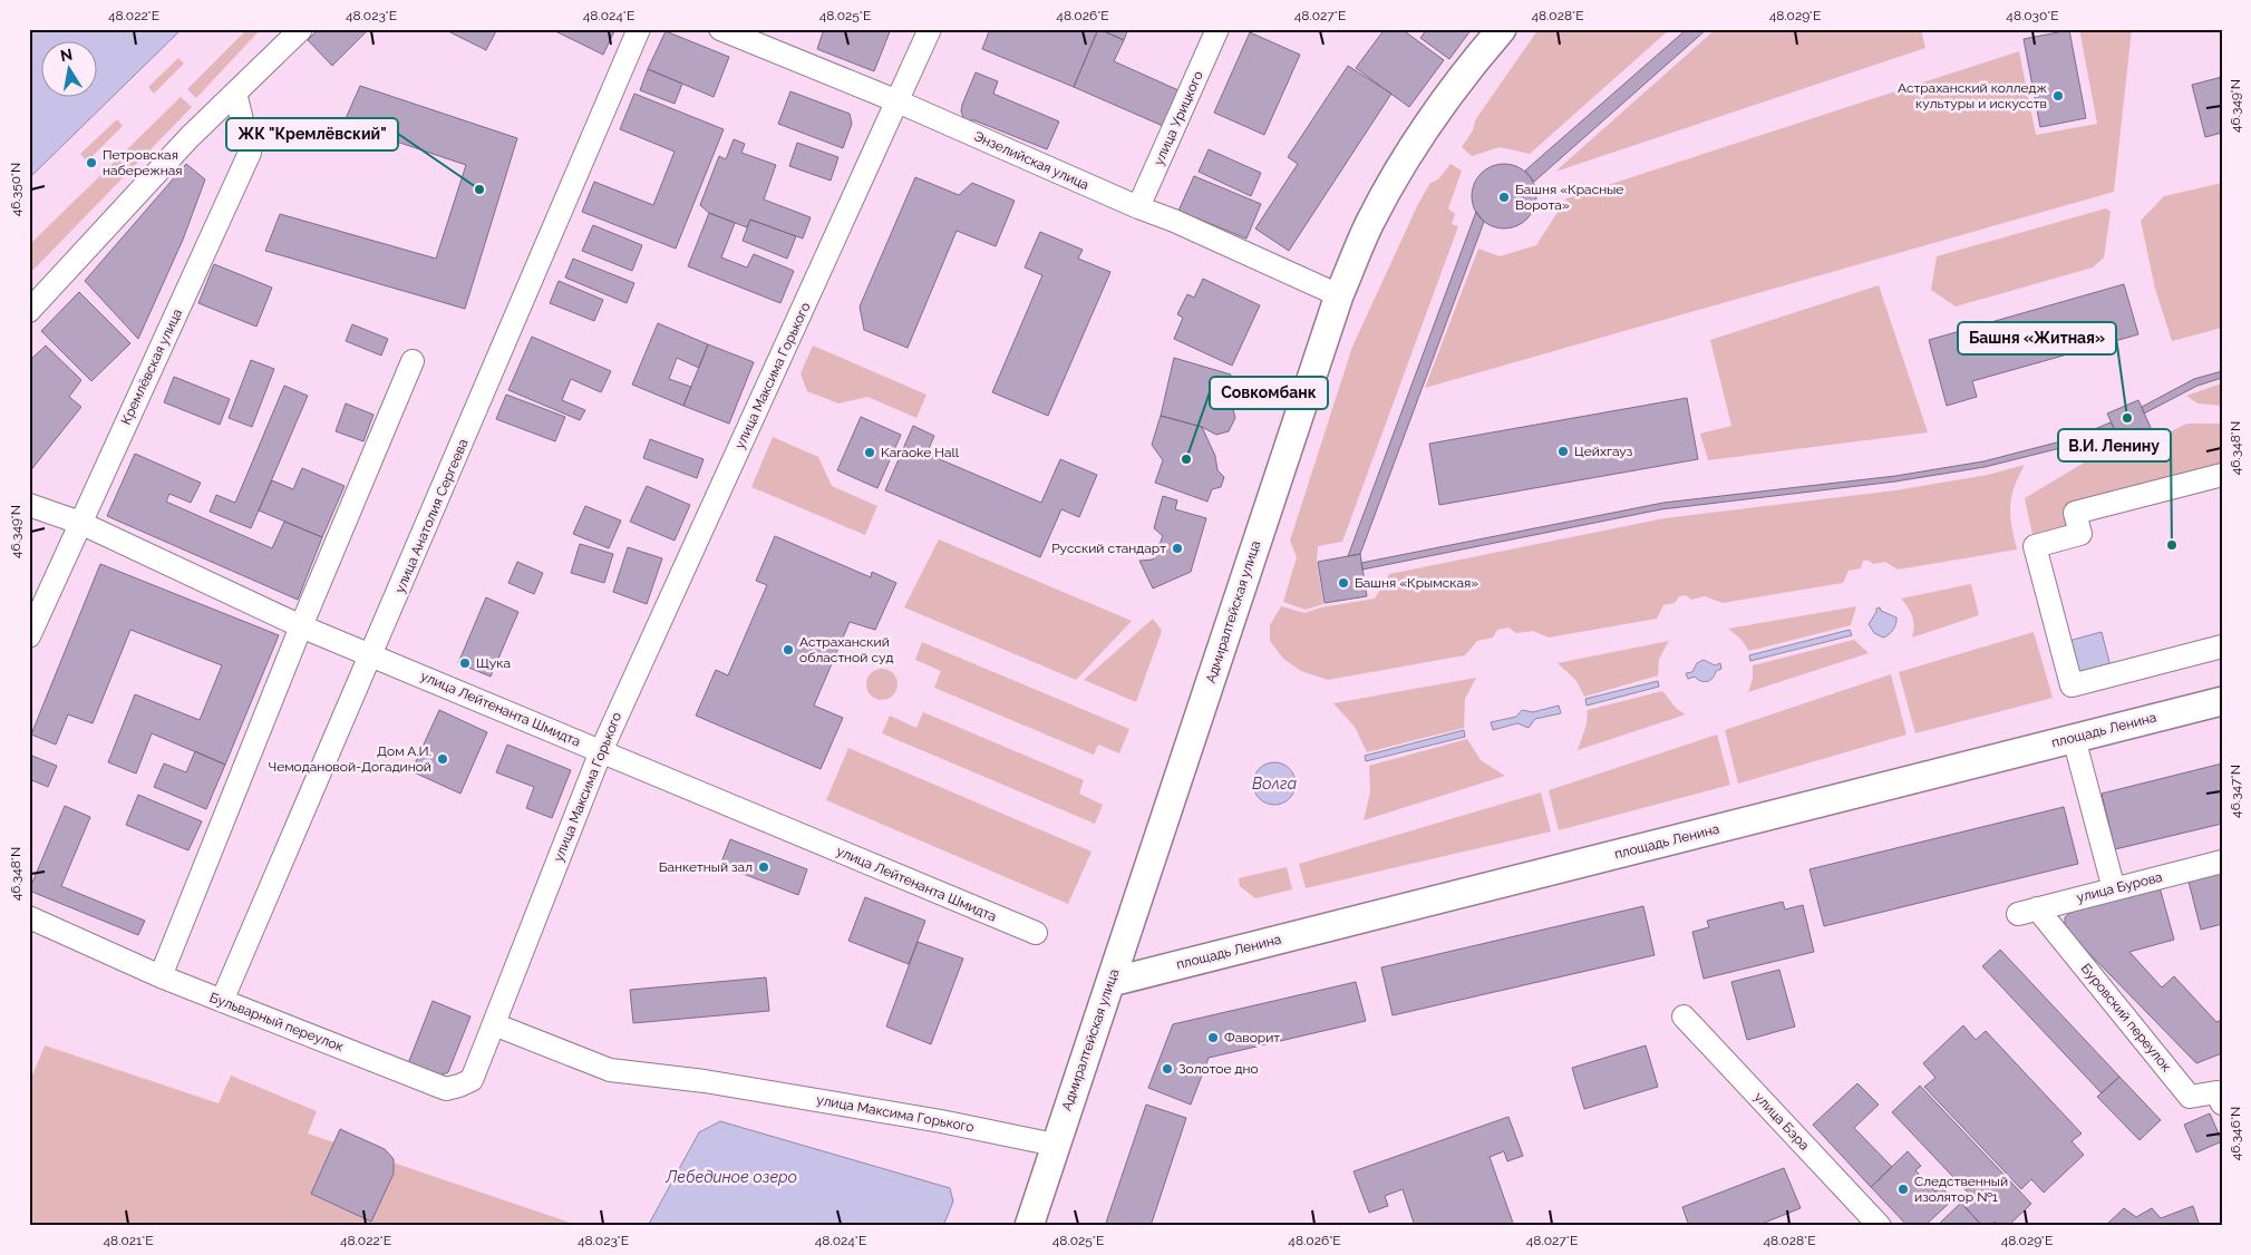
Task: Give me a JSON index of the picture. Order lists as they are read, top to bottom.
{
  "streets": {
    "main road": ["Адмиралтейская улица", "площадь Ленина"],
    "street": [
      "улица Урицкого",
      "Энзелийская улица",
      "Кремлёвская улица",
      "улица Максима Горького",
      "улица Анатолия Сергеева",
      "улица Лейтенанта Шмидта",
      "улица Бурова",
      "Буровский переулок",
      "Бульварный переулок",
      "улица Бэра"
    ]
  },
  "crossings": [
    ["улица Урицкого", "Энзелийская улица"],
    ["Энзелийская улица", "улица Максима Горького"],
    ["Энзелийская улица", "Адмиралтейская улица"],
    ["Кремлёвская улица", "улица Лейтенанта Шмидта"],
    ["улица Максима Горького", "Адмиралтейская улица"],
    ["улица Максима Горького", "улица Лейтенанта Шмидта"],
    ["улица Максима Горького", "Бульварный переулок"],
    ["улица Анатолия Сергеева", "улица Лейтенанта Шмидта"],
    ["улица Анатолия Сергеева", "Бульварный переулок"],
    ["Адмиралтейская улица", "площадь Ленина"],
    ["улица Бурова", "Буровский переулок"]
  ],
  "water": ["Волга", "Лебединое озеро"],
  "places": [
    "Астраханский колледж культуры и искусств",
    "Петровская набережная",
    "ЖК \"Кремлёвский\"",
    "Башня «Красные Ворота»",
    "Башня «Житная»",
    "Цейхгауз",
    "Karaoke Hall",
    "Совкомбанк",
    "В.И. Ленину",
    "Русский стандарт",
    "Башня «Крымская»",
    "Астраханский областной суд",
    "Щука",
    "Дом А.И. Чемодановой-Догадиной",
    "Банкетный зал",
    "Фаворит",
    "Золотое дно",
    "Следственный изолятор №1"
  ],
  "north": "top",
  "coordinates": [
    "48.022°E",
    "48.023°E",
    "48.024°E",
    "48.025°E",
    "48.026°E",
    "48.027°E",
    "48.028°E",
    "48.029°E",
    "48.030°E",
    "46.349°N",
    "46.350°N",
    "46.348°N",
    "46.347°N",
    "46.346°N",
    "48.021°E"
  ]
}
